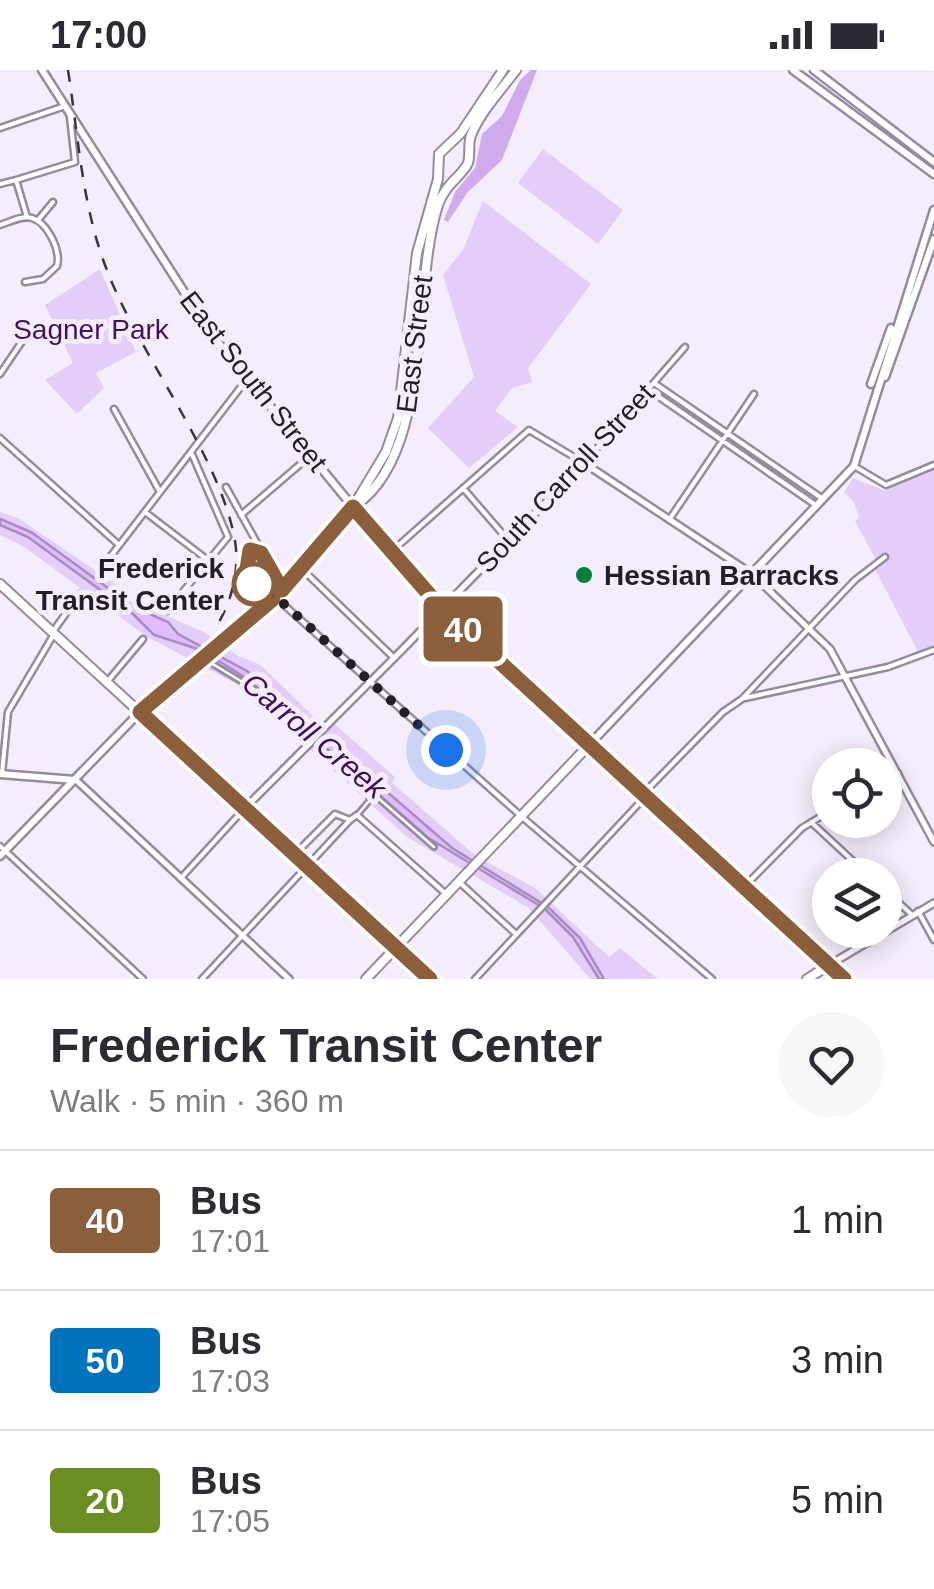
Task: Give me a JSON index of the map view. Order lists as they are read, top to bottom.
{
  "streets": {
    "main road": ["East Street", "East South Street"],
    "street": ["South Carroll Street"]
  },
  "crossings": [
    ["East Street", "East South Street"],
    ["East South Street", "South Carroll Street"]
  ],
  "water": ["Carroll Creek"],
  "parks": ["Sagner Park"],
  "places": ["Hessian Barracks", "Frederick Transit Center"],
  "lines": ["bus line 40"],
  "page": {
    "status": "17:00",
    "on_map": "40",
    "heading": ["Frederick Transit Center", "Walk · 5 min · 360 m"],
    "list": [
      {
        "mark": "40",
        "name": "Bus",
        "note": "17:01",
        "value": "1 min"
      },
      {
        "mark": "50",
        "name": "Bus",
        "note": "17:03",
        "value": "3 min"
      },
      {
        "mark": "20",
        "name": "Bus",
        "note": "17:05",
        "value": "5 min"
      }
    ]
  }
}
